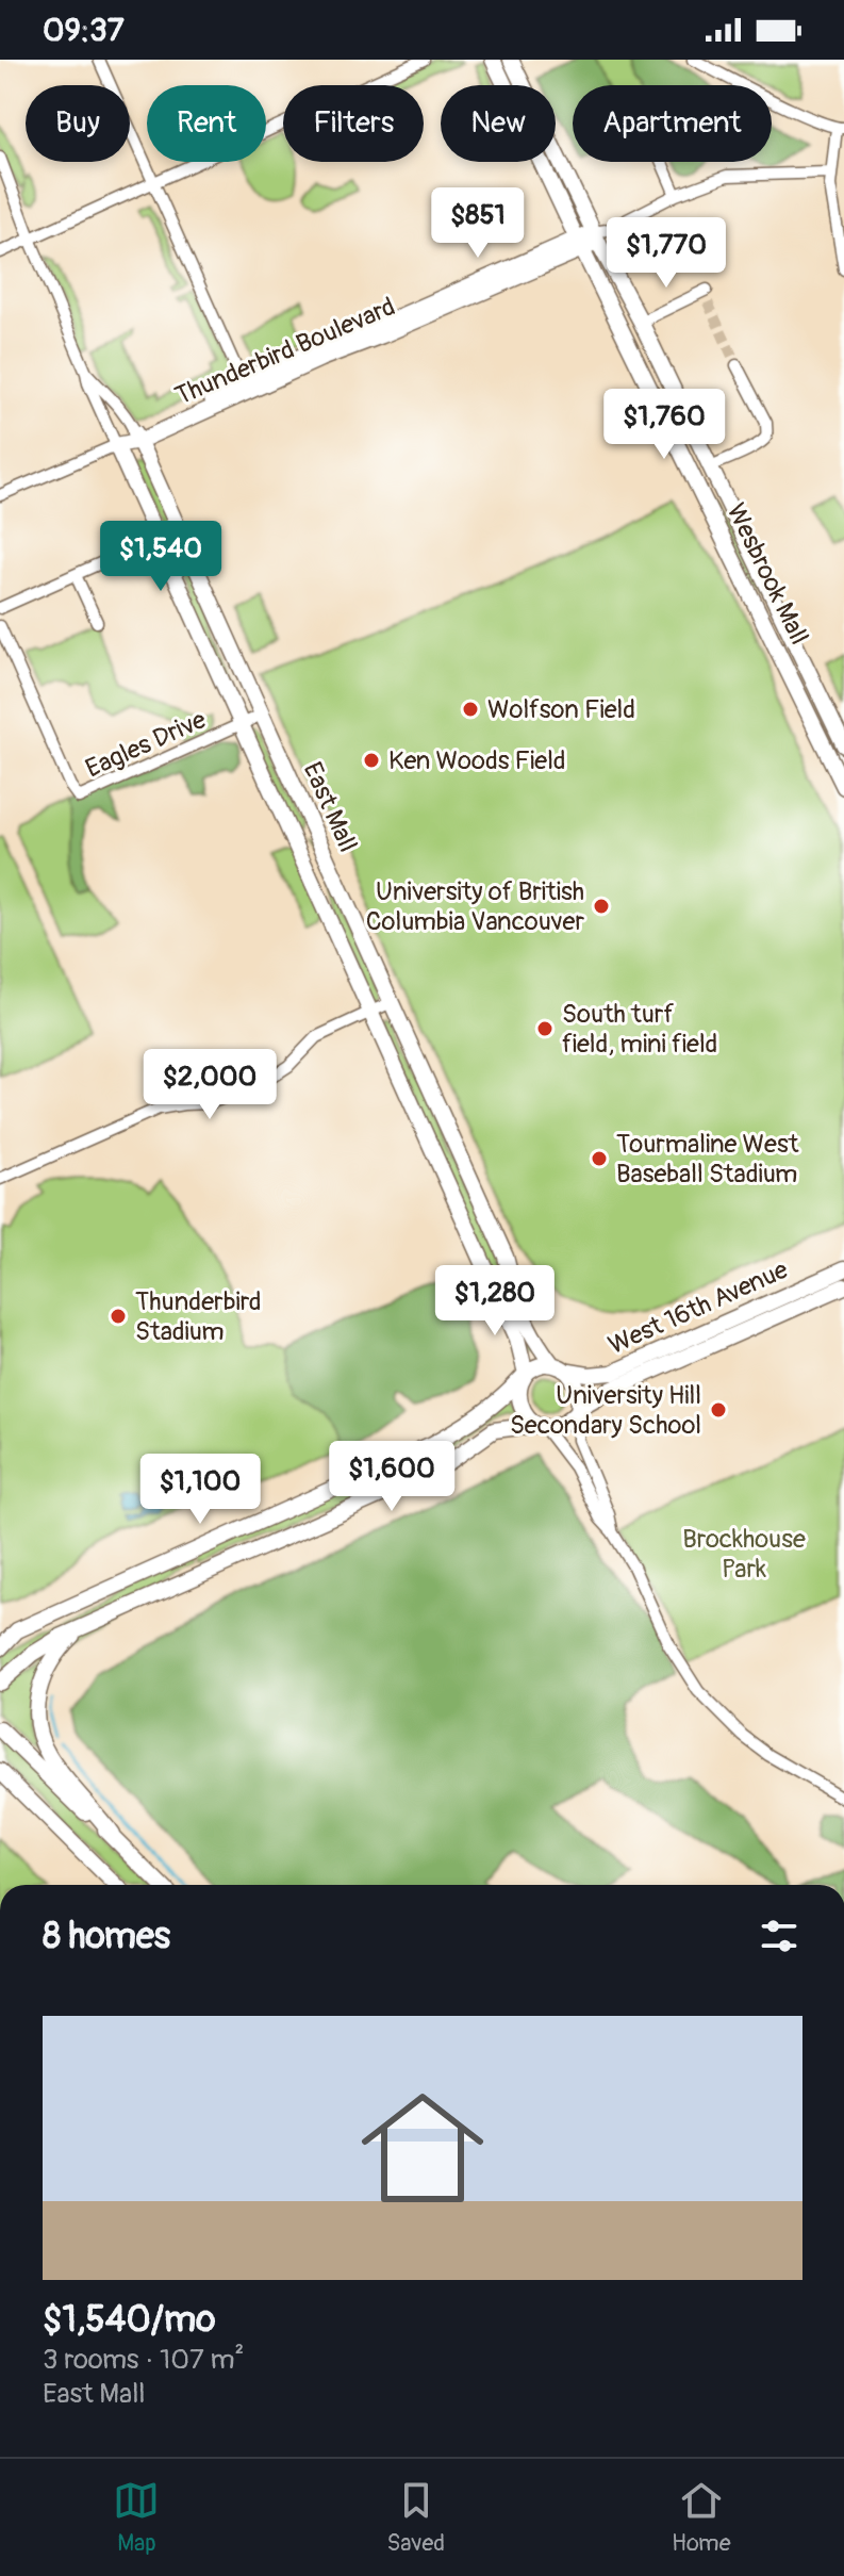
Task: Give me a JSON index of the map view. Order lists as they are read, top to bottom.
{
  "streets": {
    "main road": [
      "Thunderbird Boulevard",
      "Wesbrook Mall",
      "East Mall",
      "West 16th Avenue"
    ],
    "street": ["Eagles Drive"]
  },
  "crossings": [
    ["Thunderbird Boulevard", "Wesbrook Mall"],
    ["Thunderbird Boulevard", "East Mall"],
    ["Eagles Drive", "East Mall"],
    ["East Mall", "West 16th Avenue"]
  ],
  "parks": ["Brockhouse Park"],
  "places": [
    "Wolfson Field",
    "Ken Woods Field",
    "University of British Columbia Vancouver",
    "South turf field, mini field",
    "Tourmaline West Baseball Stadium",
    "Thunderbird Stadium",
    "University Hill Secondary School"
  ],
  "page": {
    "status": "09:37",
    "chip": [
      "Buy",
      "Rent",
      "Filters",
      "New",
      "Apartment"
    ],
    "price": [
      "$851",
      "$1,770",
      "$1,760",
      "$1,540",
      "$2,000",
      "$1,280",
      "$1,600",
      "$1,100"
    ],
    "heading": "8 homes",
    "list": [
      {
        "name": "$1,540/mo",
        "note": "3 rooms · 107 m² · East Mall"
      }
    ],
    "tabs": ["Map", "Saved", "Home"]
  }
}
